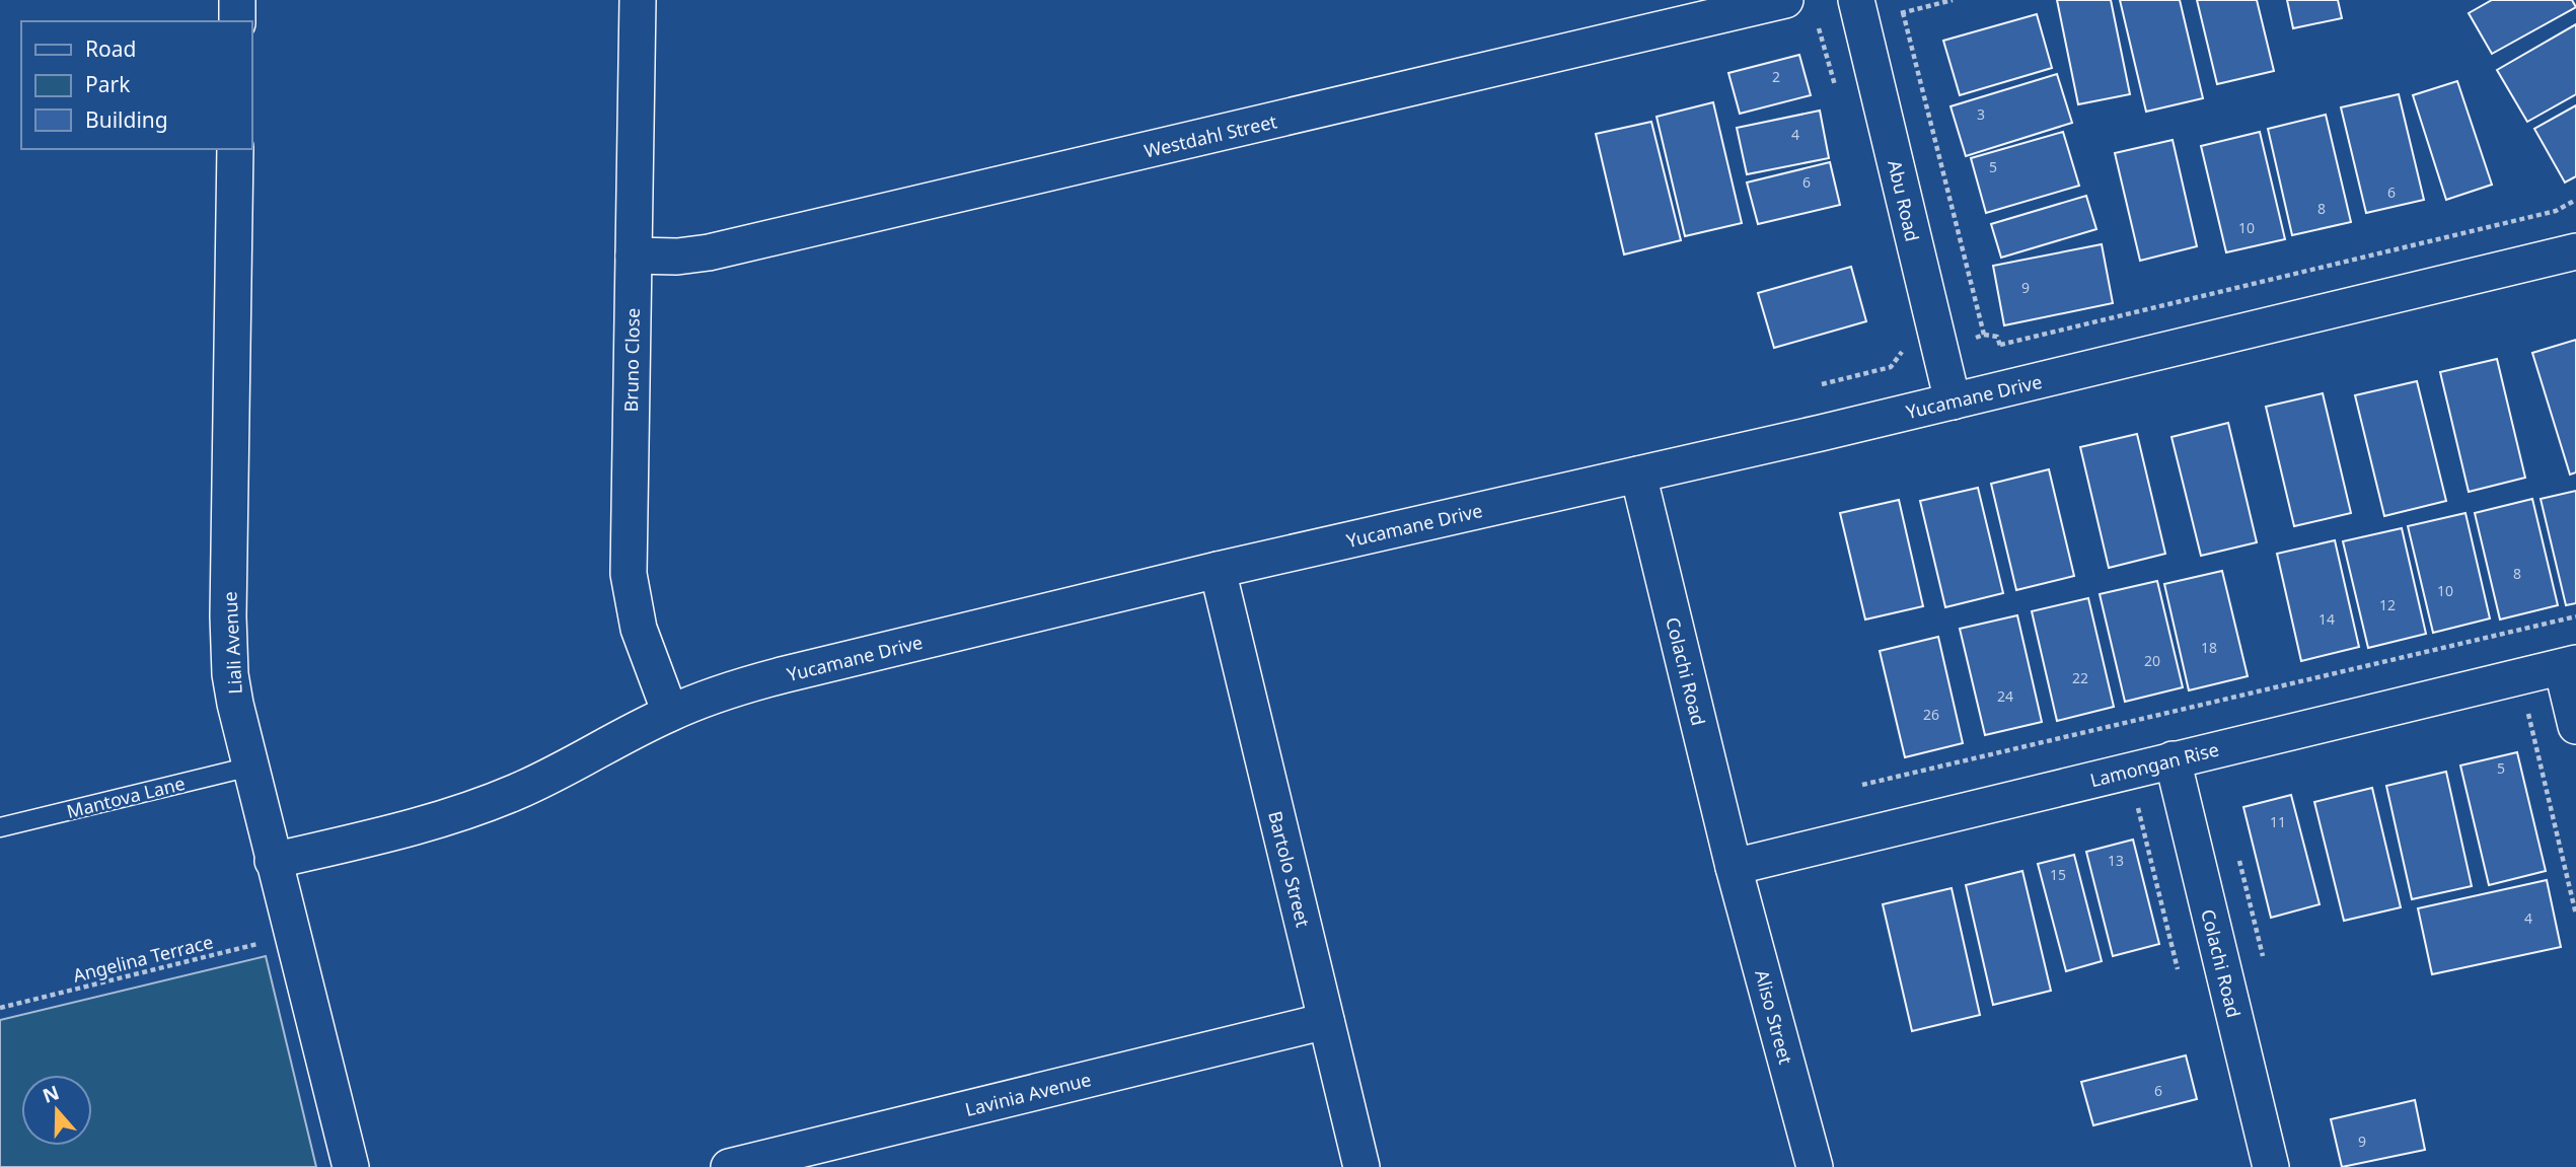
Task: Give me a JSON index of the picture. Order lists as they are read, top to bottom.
{
  "streets": {
    "street": [
      "Westdahl Street",
      "Abu Road",
      "Bruno Close",
      "Yucamane Drive",
      "Liali Avenue",
      "Colachi Road",
      "Lamongan Rise",
      "Bartolo Street",
      "Aliso Street",
      "Lavinia Avenue"
    ],
    "lane": ["Mantova Lane"],
    "path": ["Angelina Terrace"]
  },
  "crossings": [
    ["Westdahl Street", "Bruno Close"],
    ["Abu Road", "Yucamane Drive"],
    ["Bruno Close", "Yucamane Drive"],
    ["Yucamane Drive", "Liali Avenue"],
    ["Yucamane Drive", "Colachi Road"],
    ["Yucamane Drive", "Bartolo Street"],
    ["Liali Avenue", "Mantova Lane"],
    ["Liali Avenue", "Angelina Terrace"],
    ["Colachi Road", "Lamongan Rise"],
    ["Colachi Road", "Aliso Street"],
    ["Lamongan Rise", "Aliso Street"],
    ["Bartolo Street", "Lavinia Avenue"]
  ],
  "house_numbers": [
    "2",
    "3",
    "4",
    "5",
    "6",
    "6",
    "8",
    "10",
    "9",
    "8",
    "10",
    "12",
    "14",
    "18",
    "20",
    "22",
    "24",
    "26",
    "5",
    "11",
    "13",
    "15",
    "4",
    "6",
    "9"
  ],
  "legend": ["Road", "Park", "Building"],
  "north": "top"
}
